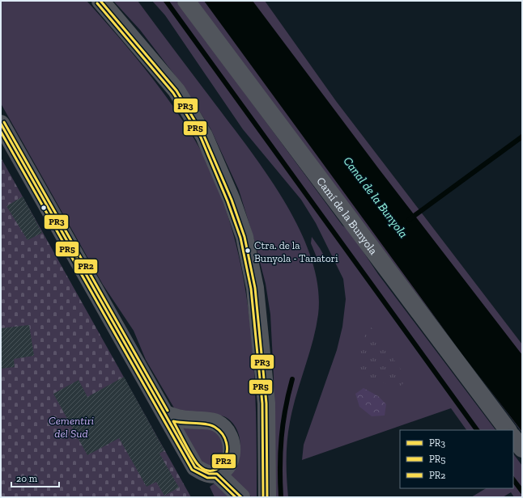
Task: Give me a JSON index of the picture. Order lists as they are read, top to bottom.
{
  "streets": {
    "street": ["Camí de la Bunyola"]
  },
  "water": ["Canal de la Bunyola"],
  "parks": ["Cementiri del Sud"],
  "places": ["Ctra. de la Bunyola - Tanatori"],
  "lines": ["transit line PR3", "transit line PR5", "transit line PR2"],
  "legend": ["PR3", "PR5", "PR2"],
  "scale_bar": "20 m"
}
